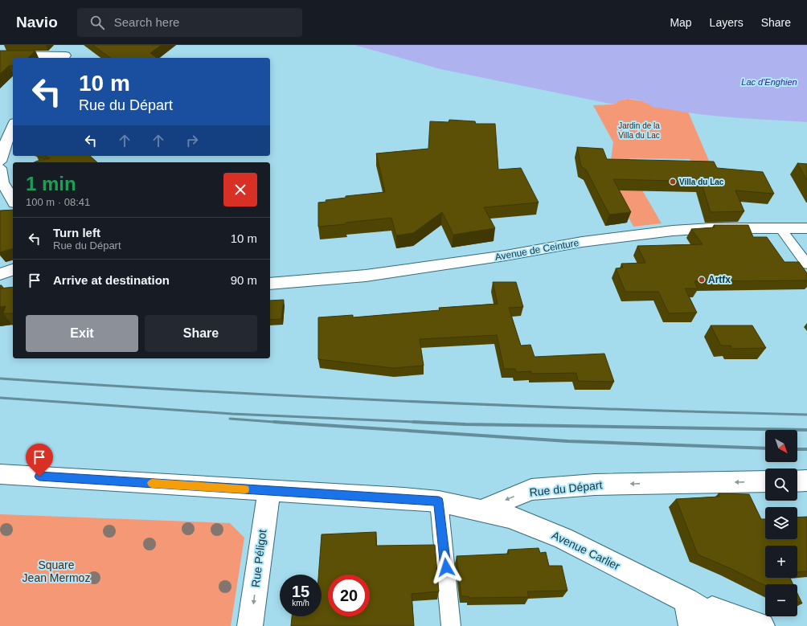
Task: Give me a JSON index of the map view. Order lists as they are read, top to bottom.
{
  "streets": {
    "street": [
      "Avenue de Ceinture",
      "Rue du Départ",
      "Avenue Carlier",
      "Rue Péligot"
    ]
  },
  "crossings": [
    ["Rue du Départ", "Avenue Carlier"]
  ],
  "one_way": ["Rue du Départ", "Rue Péligot"],
  "water": ["Lac d'Enghien"],
  "parks": ["Jardin de la Villa du Lac", "Square Jean Mermoz"],
  "places": ["Villa du Lac", "Artfx"],
  "north": "bottom right",
  "page": {
    "header": "Navio",
    "search": "Search here",
    "nav": ["Map", "Layers", "Share"],
    "turn": ["10 m", "Rue du Départ"],
    "heading": ["1 min", "100 m · 08:41"],
    "list": [
      {
        "name": "Turn left",
        "note": "Rue du Départ",
        "value": "10 m"
      },
      {
        "name": "Arrive at destination",
        "value": "90 m"
      }
    ],
    "buttons": ["Exit", "Share"],
    "map_buttons": ["+", "−"],
    "speed": "15 km/h",
    "limit": "20"
  }
}
